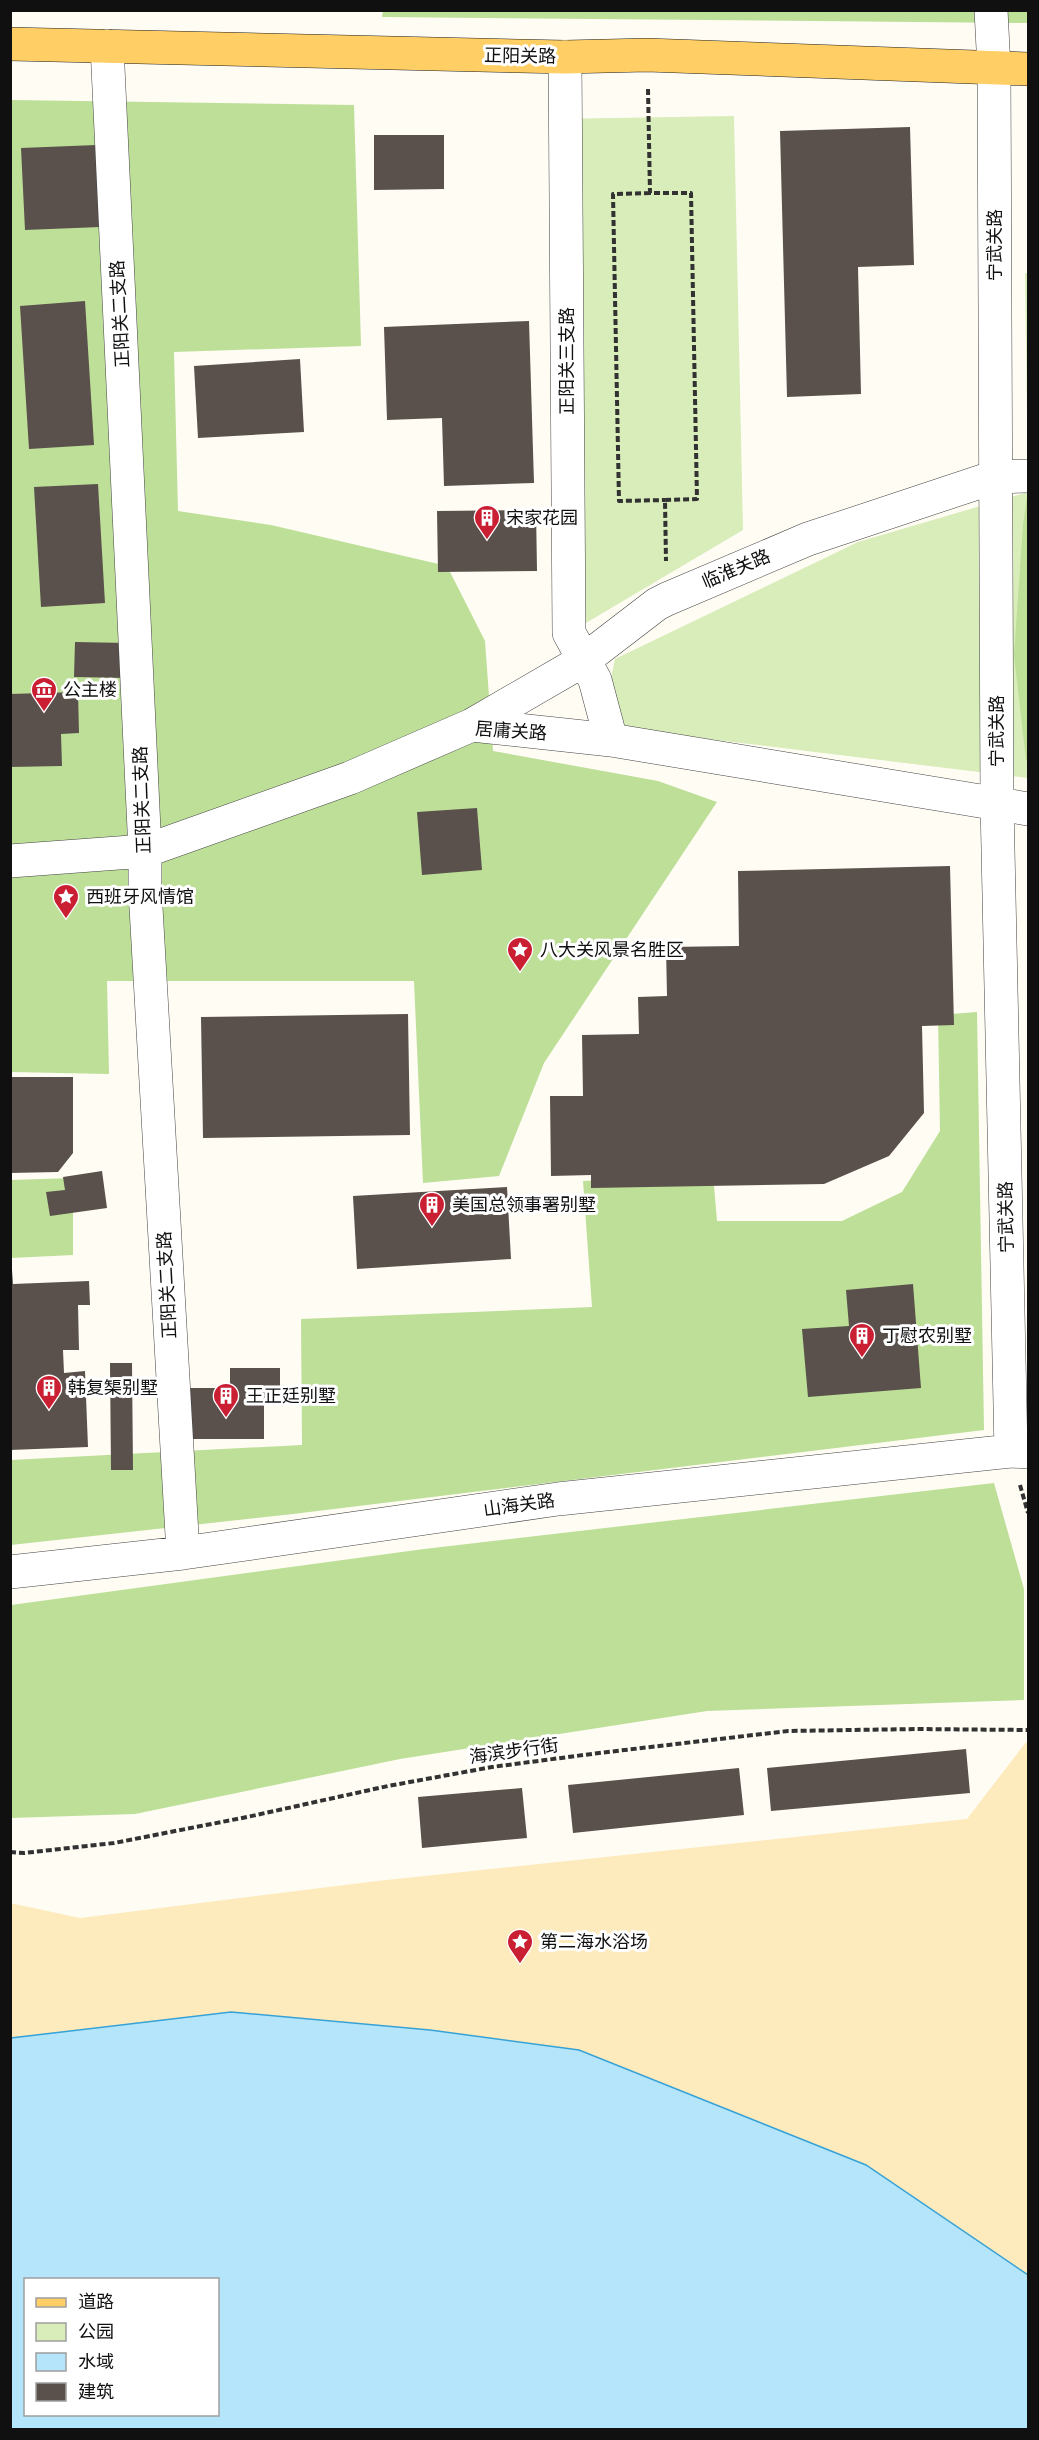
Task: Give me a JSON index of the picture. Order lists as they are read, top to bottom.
{
  "streets": {
    "main road": ["正阳关路"],
    "street": [
      "宁武关路",
      "正阳关二支路",
      "正阳关三支路",
      "临淮关路",
      "居庸关路",
      "山海关路"
    ],
    "path": ["海滨步行街"]
  },
  "crossings": [
    ["正阳关路", "宁武关路"],
    ["正阳关路", "正阳关二支路"],
    ["正阳关路", "正阳关三支路"],
    ["宁武关路", "临淮关路"],
    ["宁武关路", "居庸关路"],
    ["宁武关路", "山海关路"],
    ["正阳关二支路", "居庸关路"],
    ["正阳关二支路", "山海关路"],
    ["正阳关三支路", "临淮关路"],
    ["正阳关三支路", "居庸关路"],
    ["临淮关路", "居庸关路"]
  ],
  "places": {
    "building": [
      "宋家花园",
      "美国总领事署别墅",
      "丁慰农别墅",
      "韩复榘别墅",
      "王正廷别墅"
    ],
    "museum": ["公主楼"],
    "place": ["西班牙风情馆", "八大关风景名胜区", "第二海水浴场"]
  },
  "legend": [
    "道路",
    "公园",
    "水域",
    "建筑"
  ]
}
